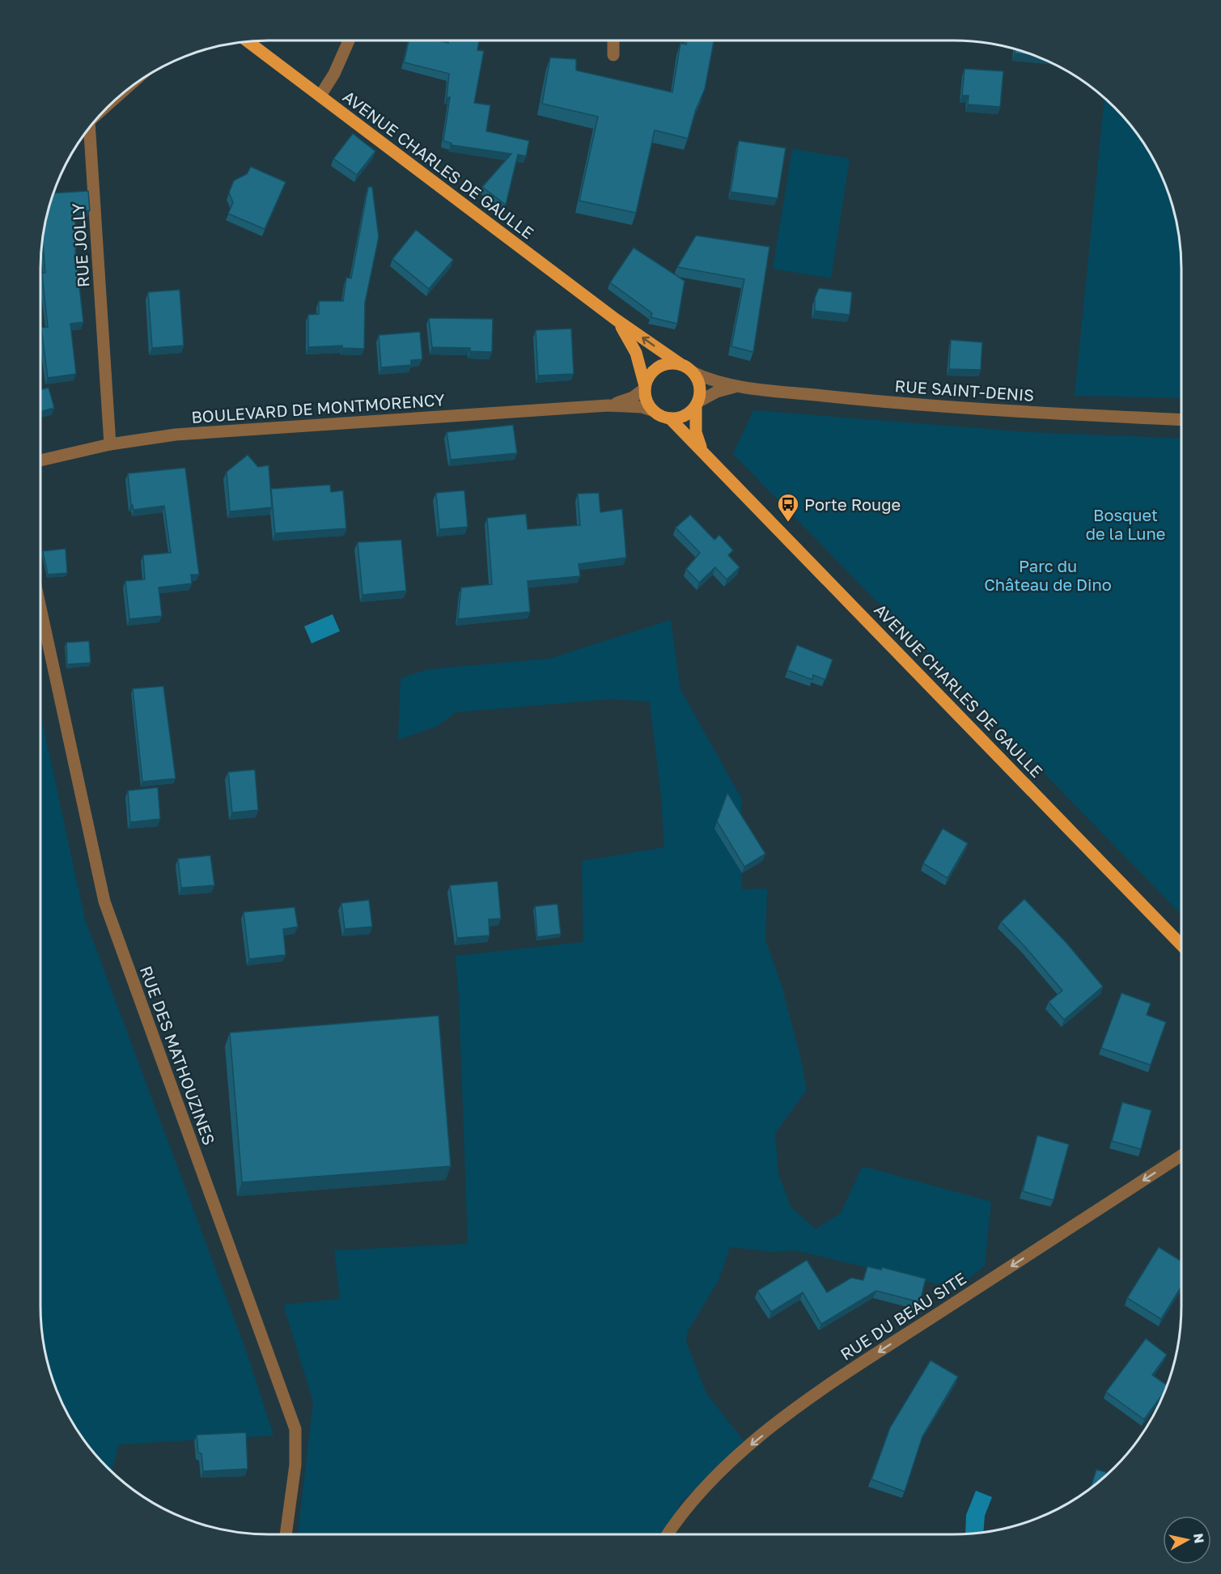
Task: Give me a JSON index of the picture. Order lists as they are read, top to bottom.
{
  "streets": {
    "main road": ["AVENUE CHARLES DE GAULLE"],
    "street": [
      "RUE JOLLY",
      "RUE SAINT-DENIS",
      "BOULEVARD DE MONTMORENCY",
      "RUE DES MATHOUZINES",
      "RUE DU BEAU SITE"
    ]
  },
  "crossings": [
    ["AVENUE CHARLES DE GAULLE", "RUE SAINT-DENIS"],
    ["AVENUE CHARLES DE GAULLE", "BOULEVARD DE MONTMORENCY"],
    ["RUE JOLLY", "BOULEVARD DE MONTMORENCY"],
    ["RUE SAINT-DENIS", "BOULEVARD DE MONTMORENCY"]
  ],
  "one_way": ["RUE DU BEAU SITE"],
  "parks": ["Bosquet de la Lune", "Parc du Château de Dino"],
  "places": {
    "bus stop": ["Porte Rouge"]
  },
  "north": "right"
}
